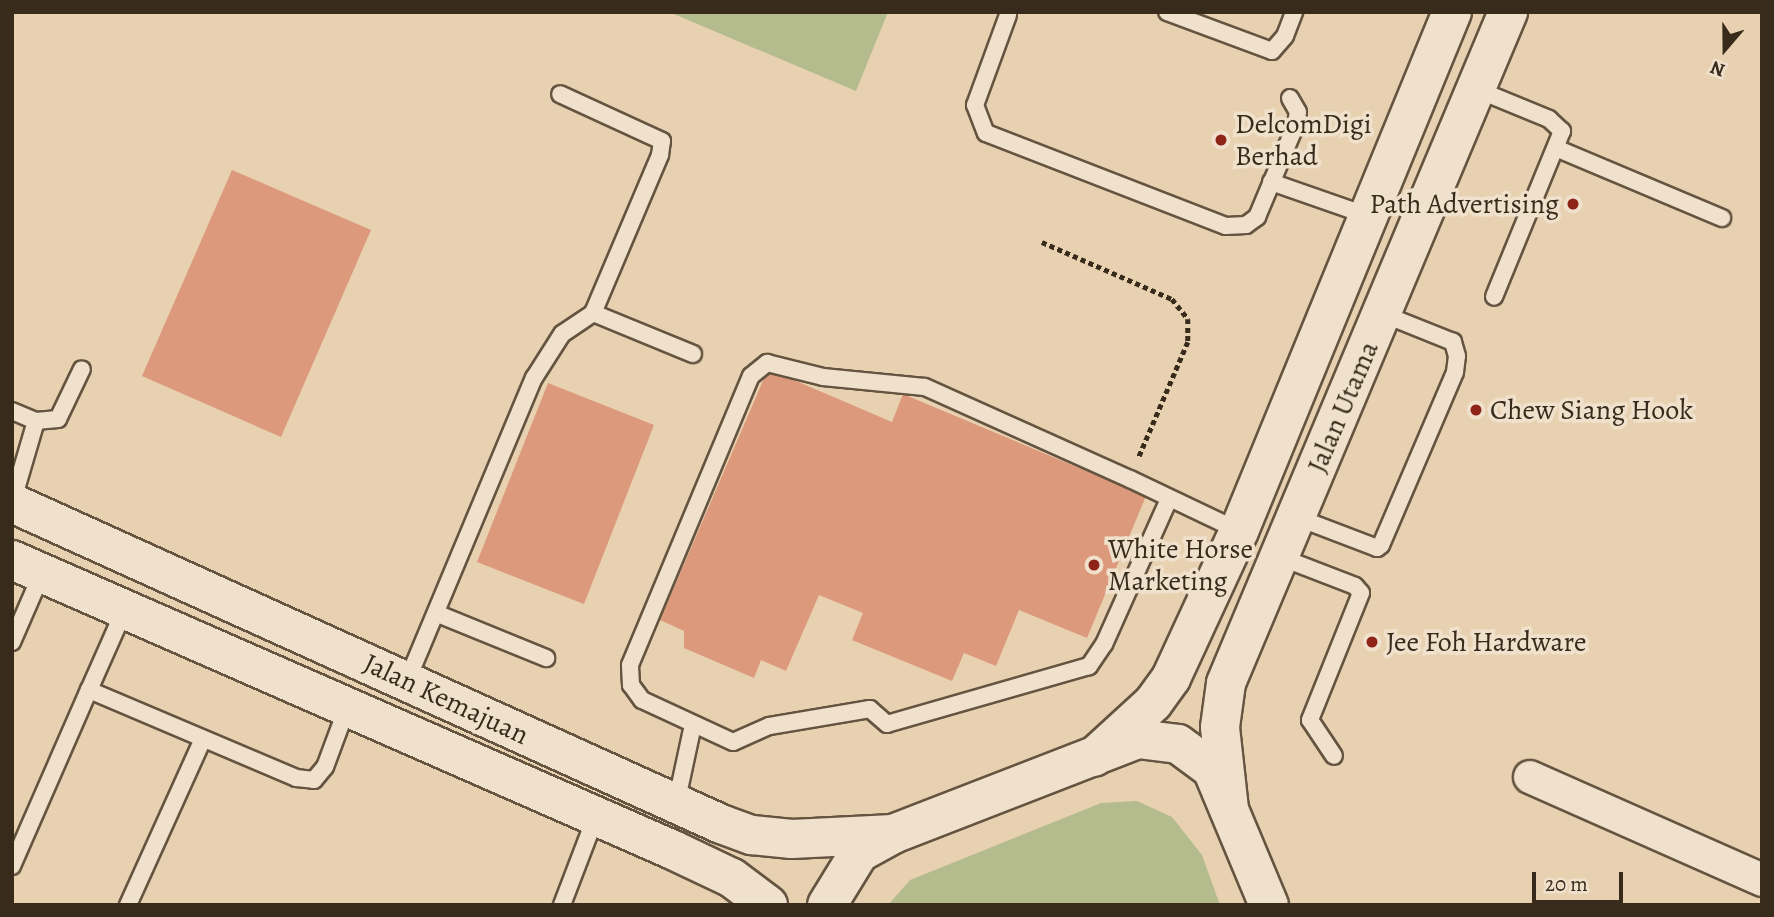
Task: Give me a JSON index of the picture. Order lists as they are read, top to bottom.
{
  "streets": {
    "main road": ["Jalan Utama", "Jalan Kemajuan"]
  },
  "places": [
    "DelcomDigi Berhad",
    "Path Advertising",
    "Chew Siang Hook",
    "White Horse Marketing",
    "Jee Foh Hardware"
  ],
  "scale_bar": "20 m",
  "north": "bottom"
}
